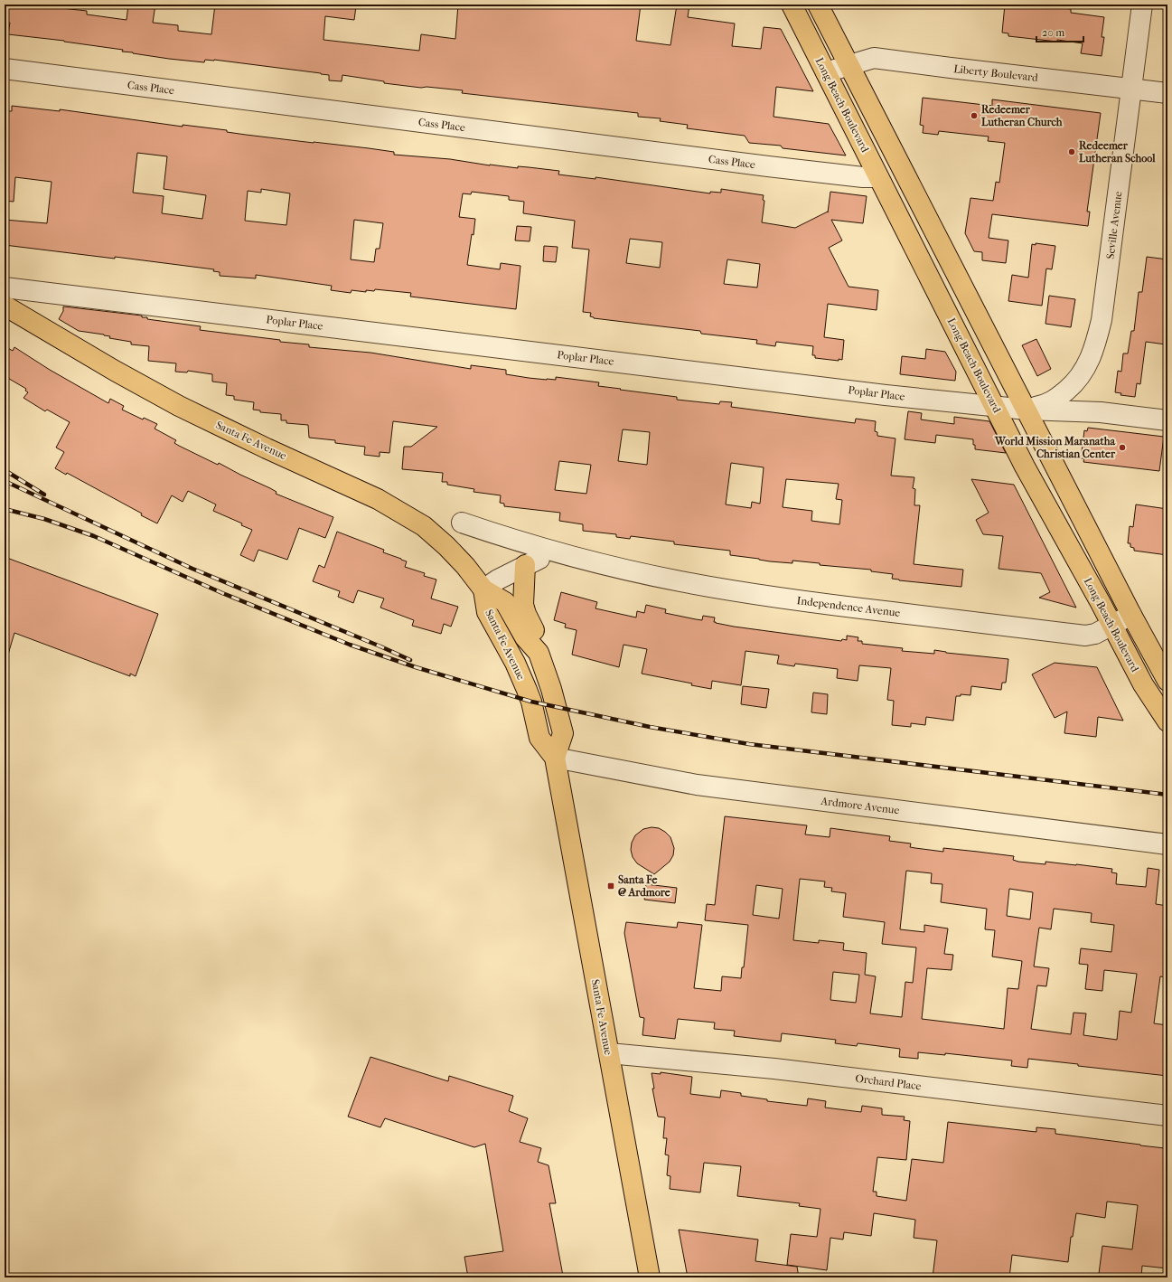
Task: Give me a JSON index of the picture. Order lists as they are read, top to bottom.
{
  "streets": {
    "main road": ["Long Beach Boulevard", "Santa Fe Avenue"],
    "street": [
      "Liberty Boulevard",
      "Cass Place",
      "Seville Avenue",
      "Poplar Place",
      "Independence Avenue",
      "Ardmore Avenue",
      "Orchard Place"
    ]
  },
  "crossings": [
    ["Liberty Boulevard", "Long Beach Boulevard"],
    ["Liberty Boulevard", "Seville Avenue"],
    ["Cass Place", "Long Beach Boulevard"],
    ["Long Beach Boulevard", "Seville Avenue"],
    ["Long Beach Boulevard", "Poplar Place"],
    ["Long Beach Boulevard", "Independence Avenue"],
    ["Seville Avenue", "Poplar Place"],
    ["Santa Fe Avenue", "Independence Avenue"],
    ["Santa Fe Avenue", "Ardmore Avenue"],
    ["Santa Fe Avenue", "Orchard Place"]
  ],
  "places": {
    "other": ["Redeemer Lutheran Church", "Redeemer Lutheran School", "World Mission Maranatha Christian Center"],
    "transit": ["Santa Fe @ Ardmore"]
  },
  "scale_bar": "20 m"
}
